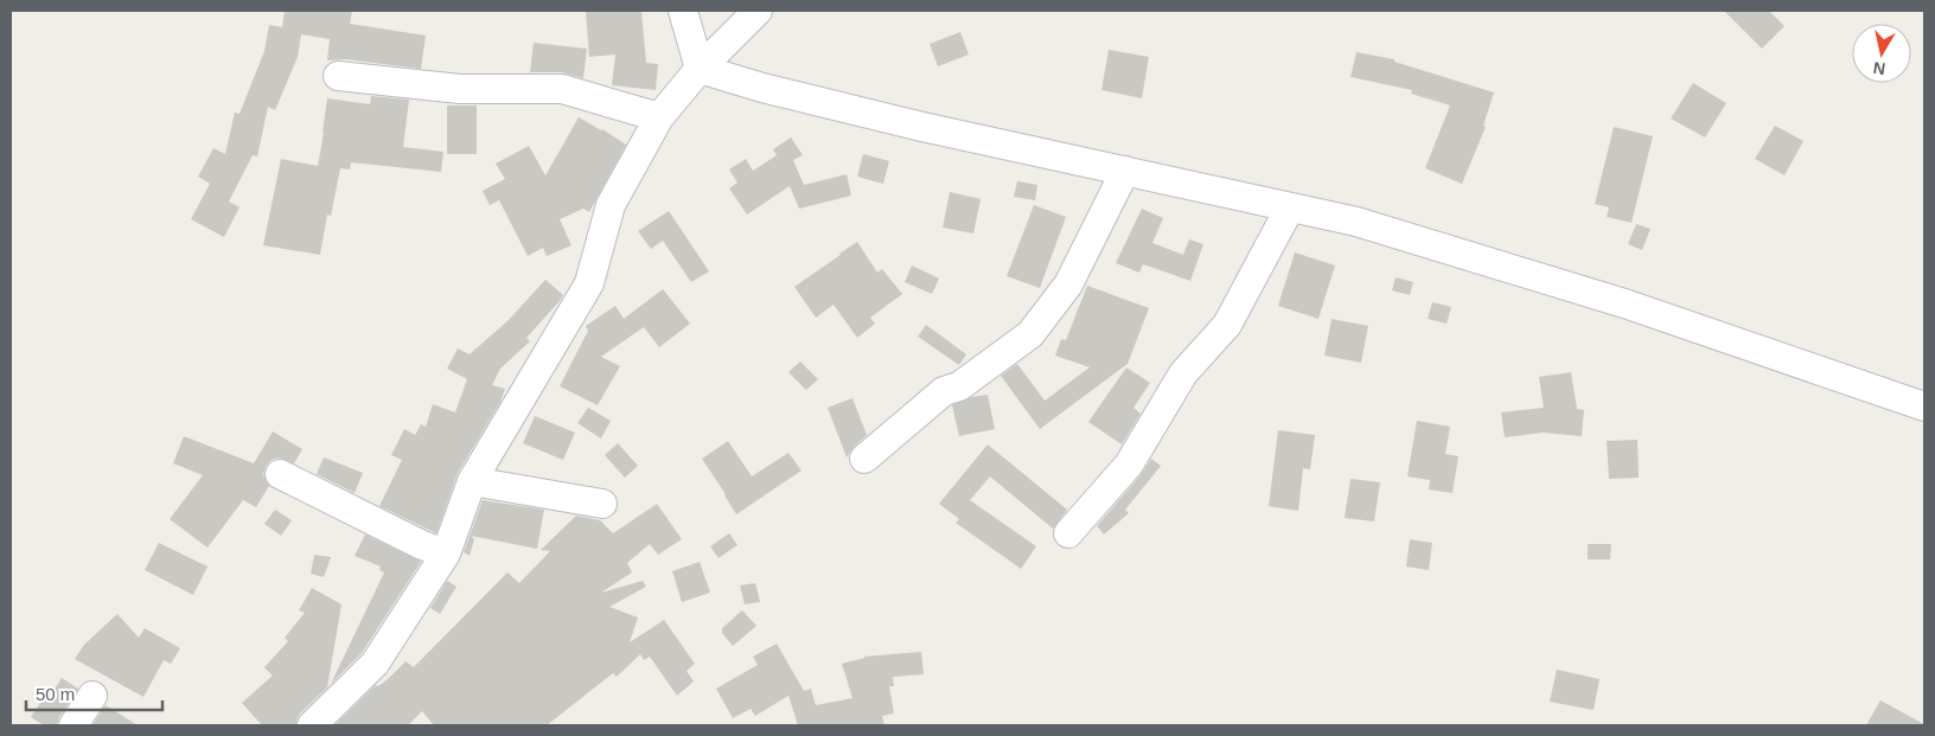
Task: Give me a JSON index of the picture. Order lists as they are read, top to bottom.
{
  "scale_bar": "50 m",
  "north": "bottom"
}
